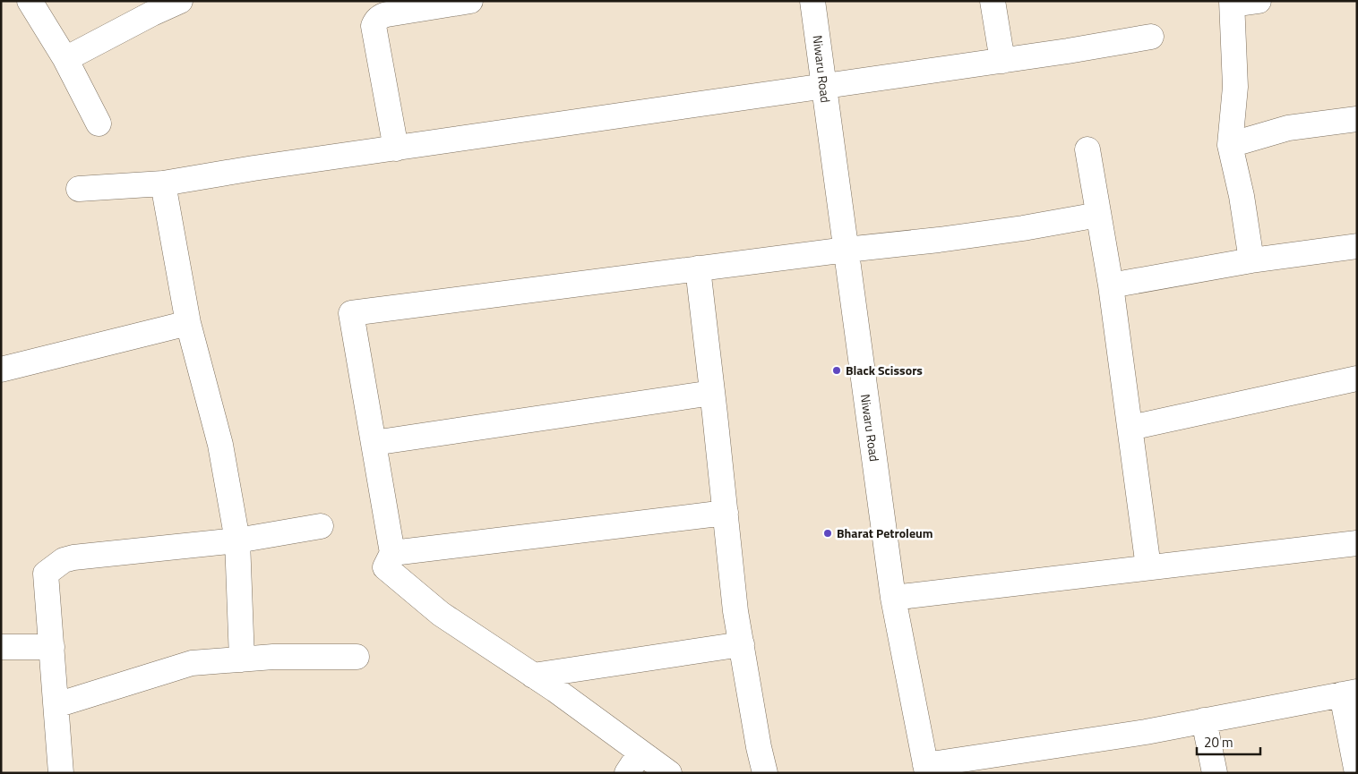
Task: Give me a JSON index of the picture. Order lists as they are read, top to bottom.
{
  "streets": {
    "street": ["Niwaru Road"]
  },
  "places": ["Black Scissors", "Bharat Petroleum"],
  "scale_bar": "20 m"
}
